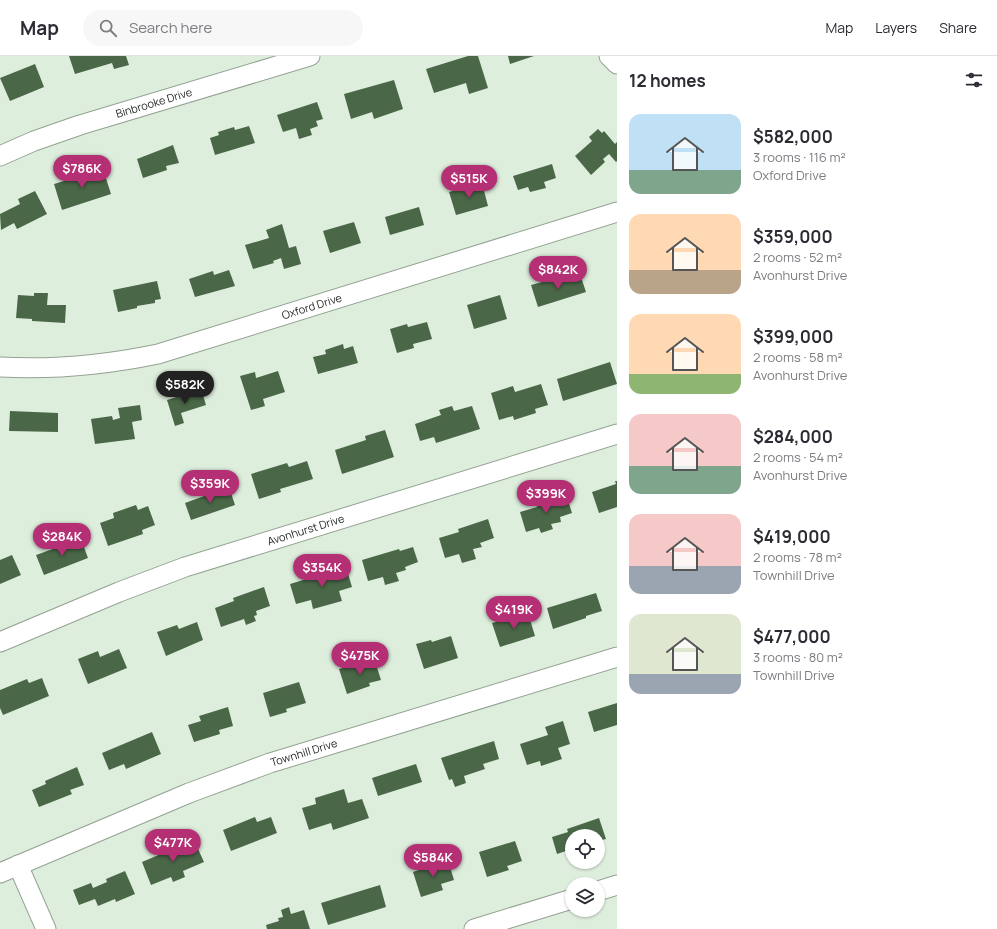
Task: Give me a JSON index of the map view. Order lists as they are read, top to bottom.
{
  "streets": {
    "street": [
      "Binbrooke Drive",
      "Oxford Drive",
      "Avonhurst Drive",
      "Townhill Drive"
    ]
  },
  "page": {
    "header": "Map",
    "search": "Search here",
    "nav": ["Map", "Layers", "Share"],
    "heading": "12 homes",
    "list": [
      {
        "name": "$582,000",
        "note": "3 rooms · 116 m² · Oxford Drive"
      },
      {
        "name": "$359,000",
        "note": "2 rooms · 52 m² · Avonhurst Drive"
      },
      {
        "name": "$399,000",
        "note": "2 rooms · 58 m² · Avonhurst Drive"
      },
      {
        "name": "$284,000",
        "note": "2 rooms · 54 m² · Avonhurst Drive"
      },
      {
        "name": "$419,000",
        "note": "2 rooms · 78 m² · Townhill Drive"
      },
      {
        "name": "$477,000",
        "note": "3 rooms · 80 m² · Townhill Drive"
      }
    ],
    "price": [
      "$786K",
      "$515K",
      "$842K",
      "$582K",
      "$359K",
      "$399K",
      "$284K",
      "$354K",
      "$419K",
      "$475K",
      "$477K",
      "$584K"
    ]
  }
}
